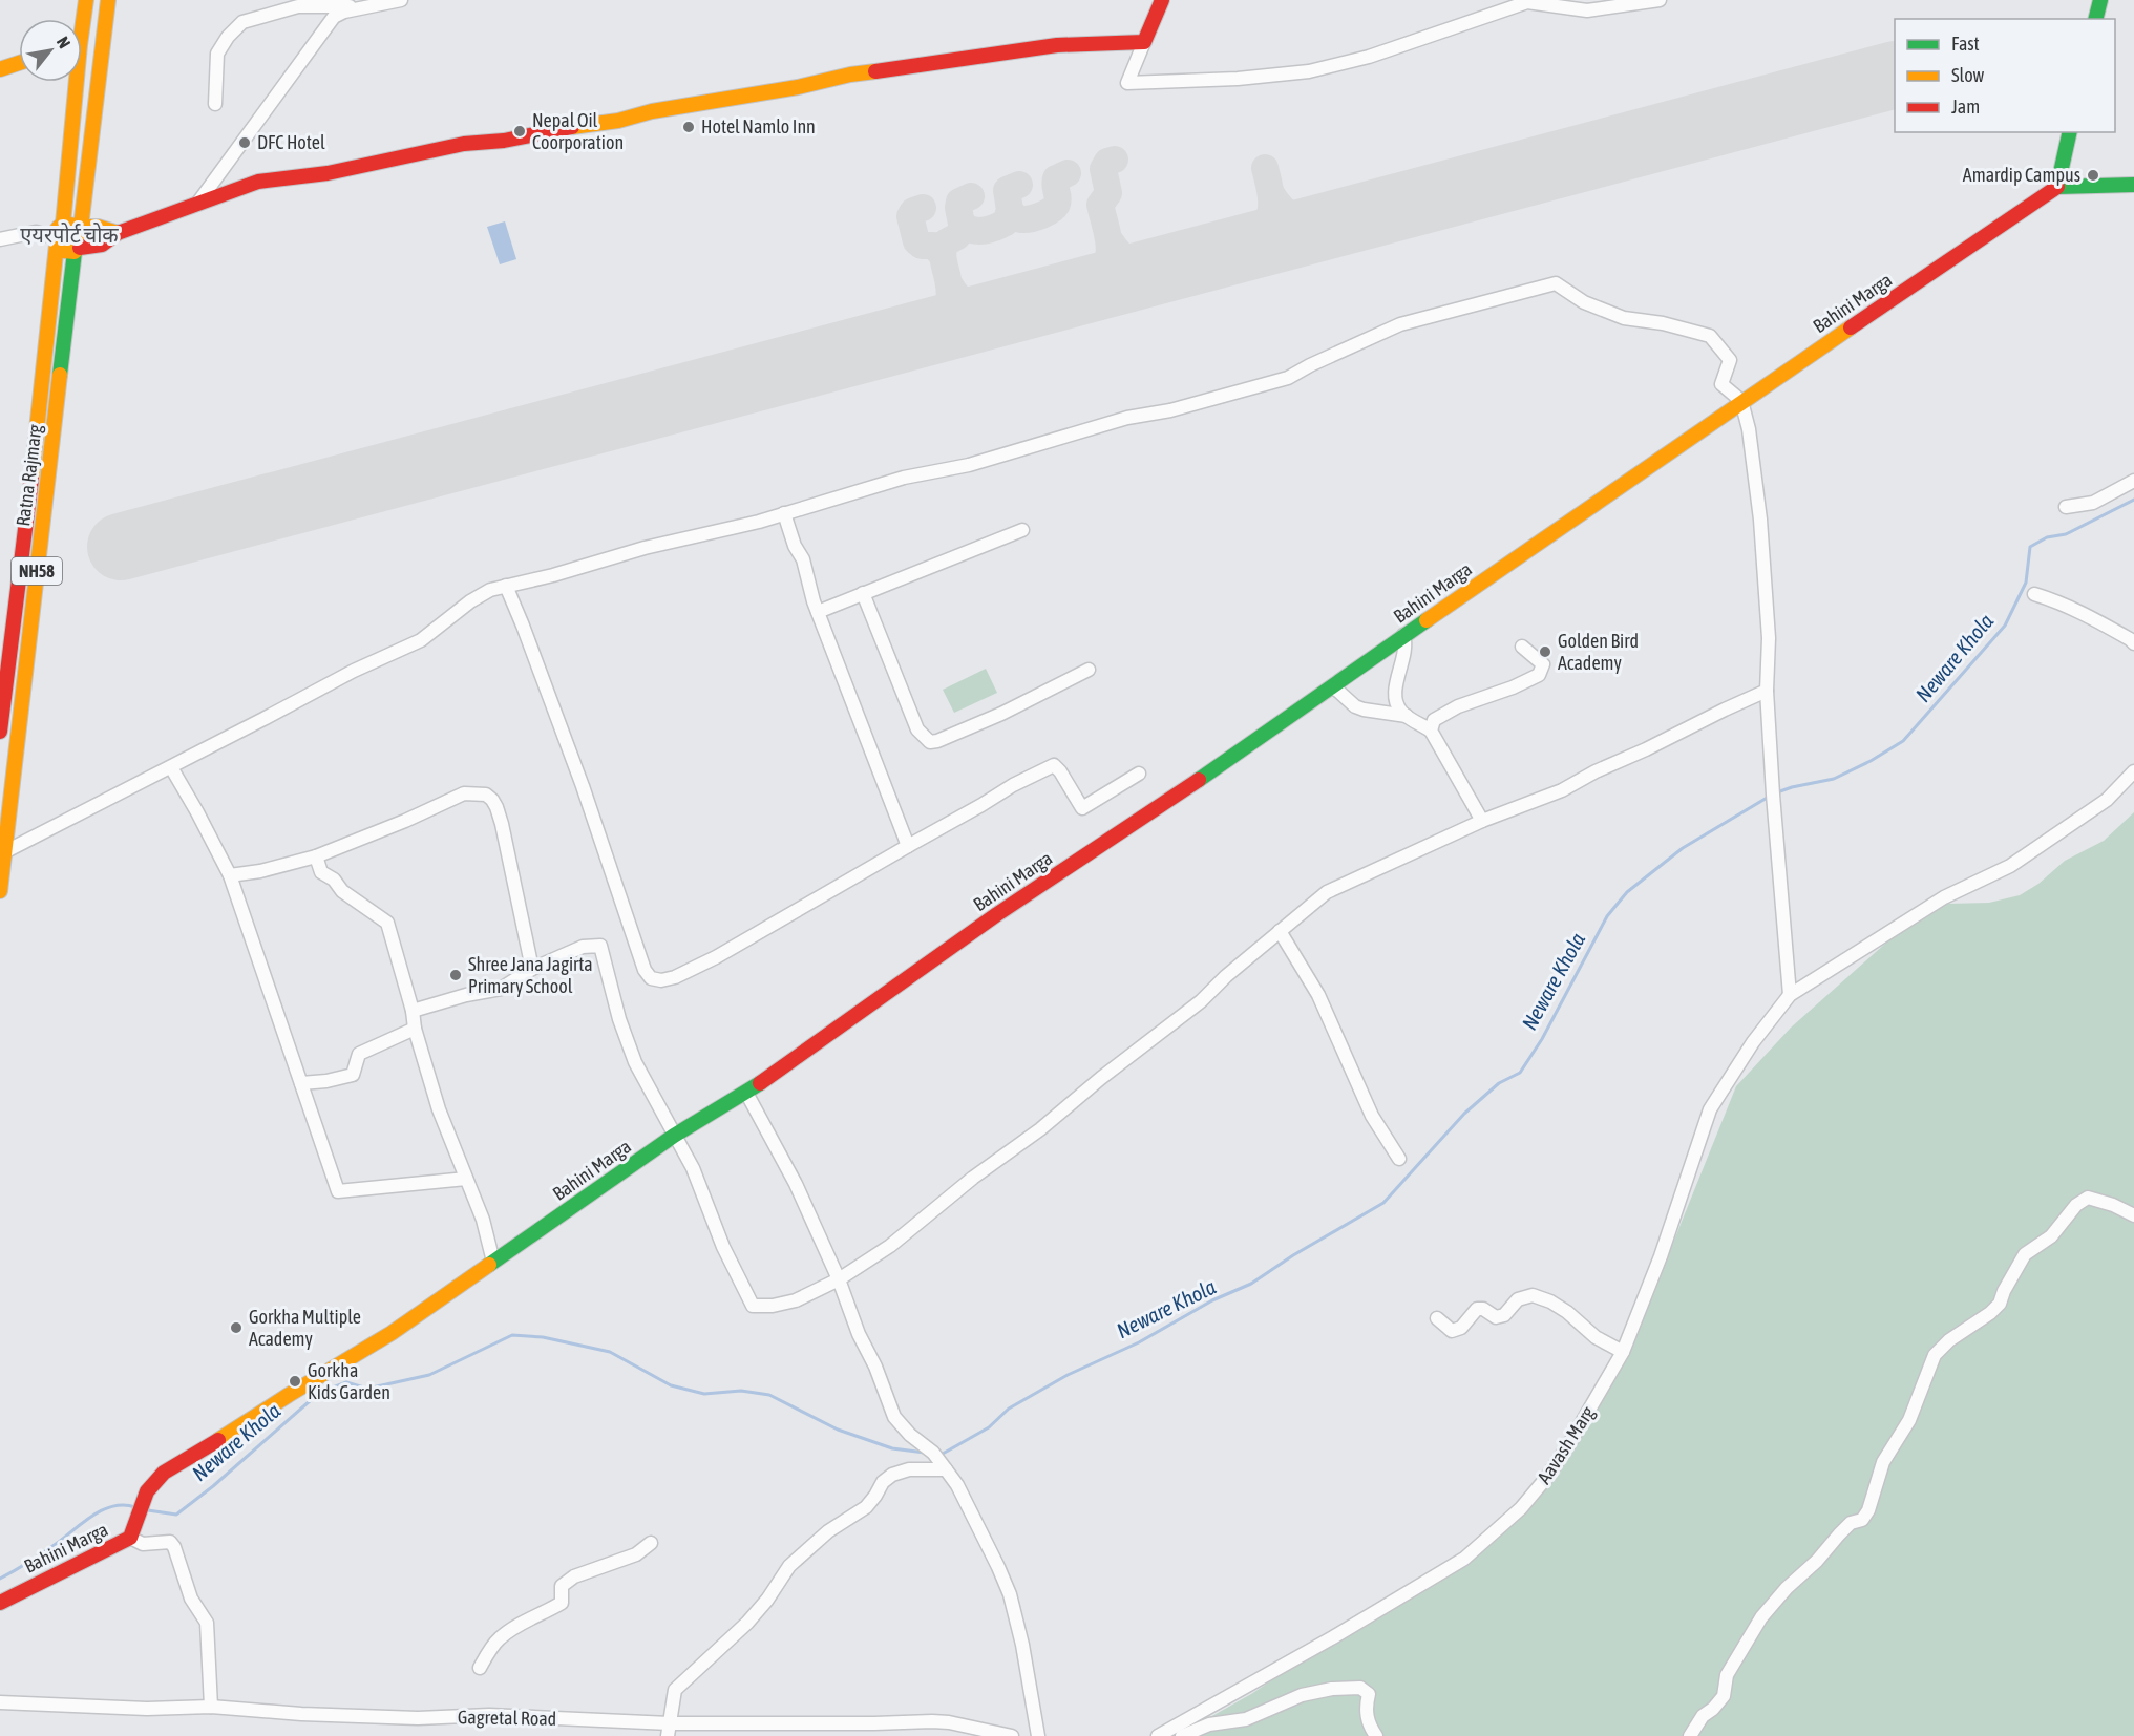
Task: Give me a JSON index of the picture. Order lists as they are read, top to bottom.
{
  "streets": {
    "street": [
      "Bahini Marga",
      "Ratna Rajmarg",
      "NH58",
      "Aavash Marg",
      "Gagretal Road"
    ]
  },
  "districts": ["एयरपोर्ट चोक"],
  "water": ["Neware Khola"],
  "places": [
    "Hotel Namlo Inn",
    "Nepal Oil Coorporation",
    "DFC Hotel",
    "Amardip Campus",
    "Golden Bird Academy",
    "Shree Jana Jagirta Primary School",
    "Gorkha Multiple Academy",
    "Gorkha Kids Garden"
  ],
  "legend": ["Fast", "Slow", "Jam"],
  "north": "top right"
}
